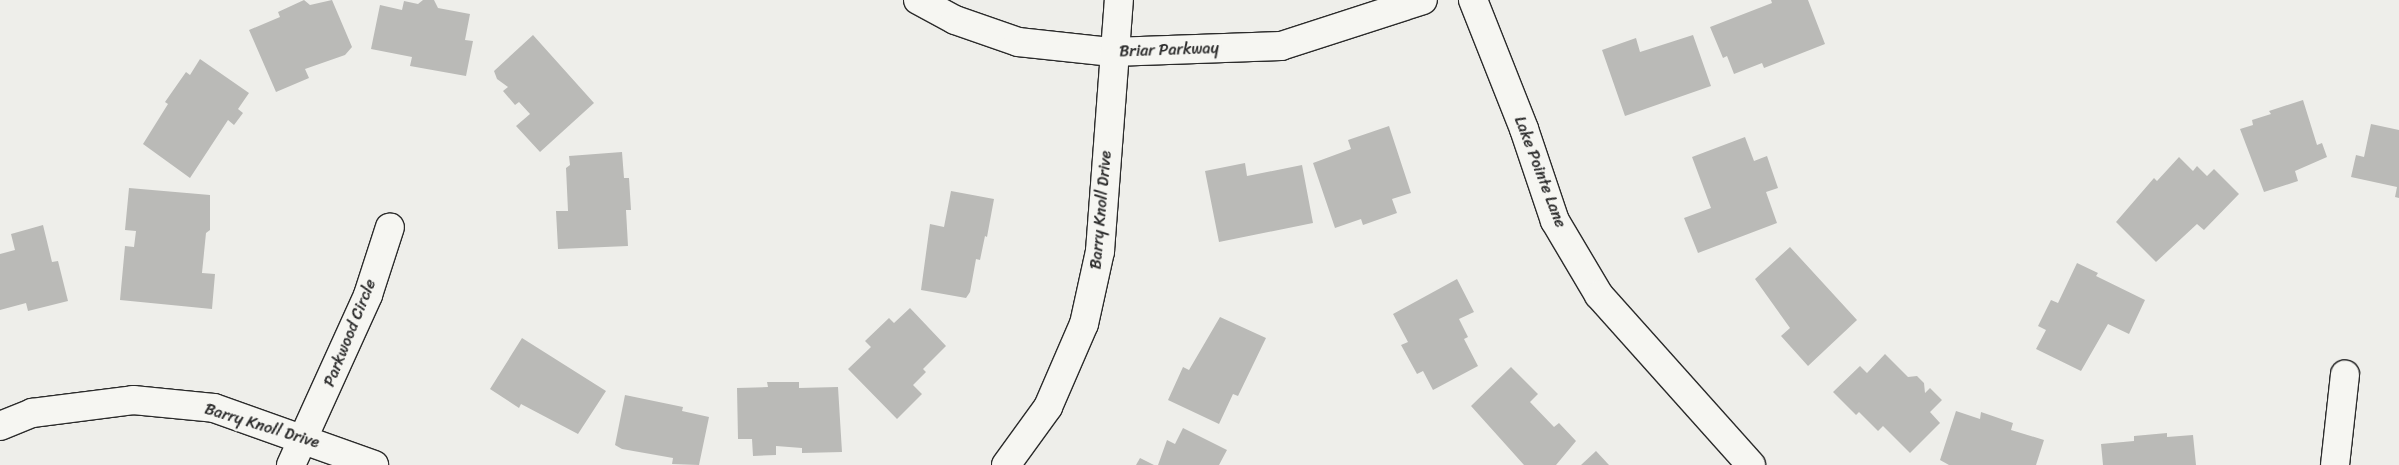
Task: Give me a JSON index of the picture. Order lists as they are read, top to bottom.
{
  "streets": {
    "street": [
      "Briar Parkway",
      "Lake Pointe Lane",
      "Barry Knoll Drive",
      "Parkwood Circle"
    ]
  },
  "crossings": [
    ["Briar Parkway", "Barry Knoll Drive"],
    ["Barry Knoll Drive", "Parkwood Circle"]
  ]
}
